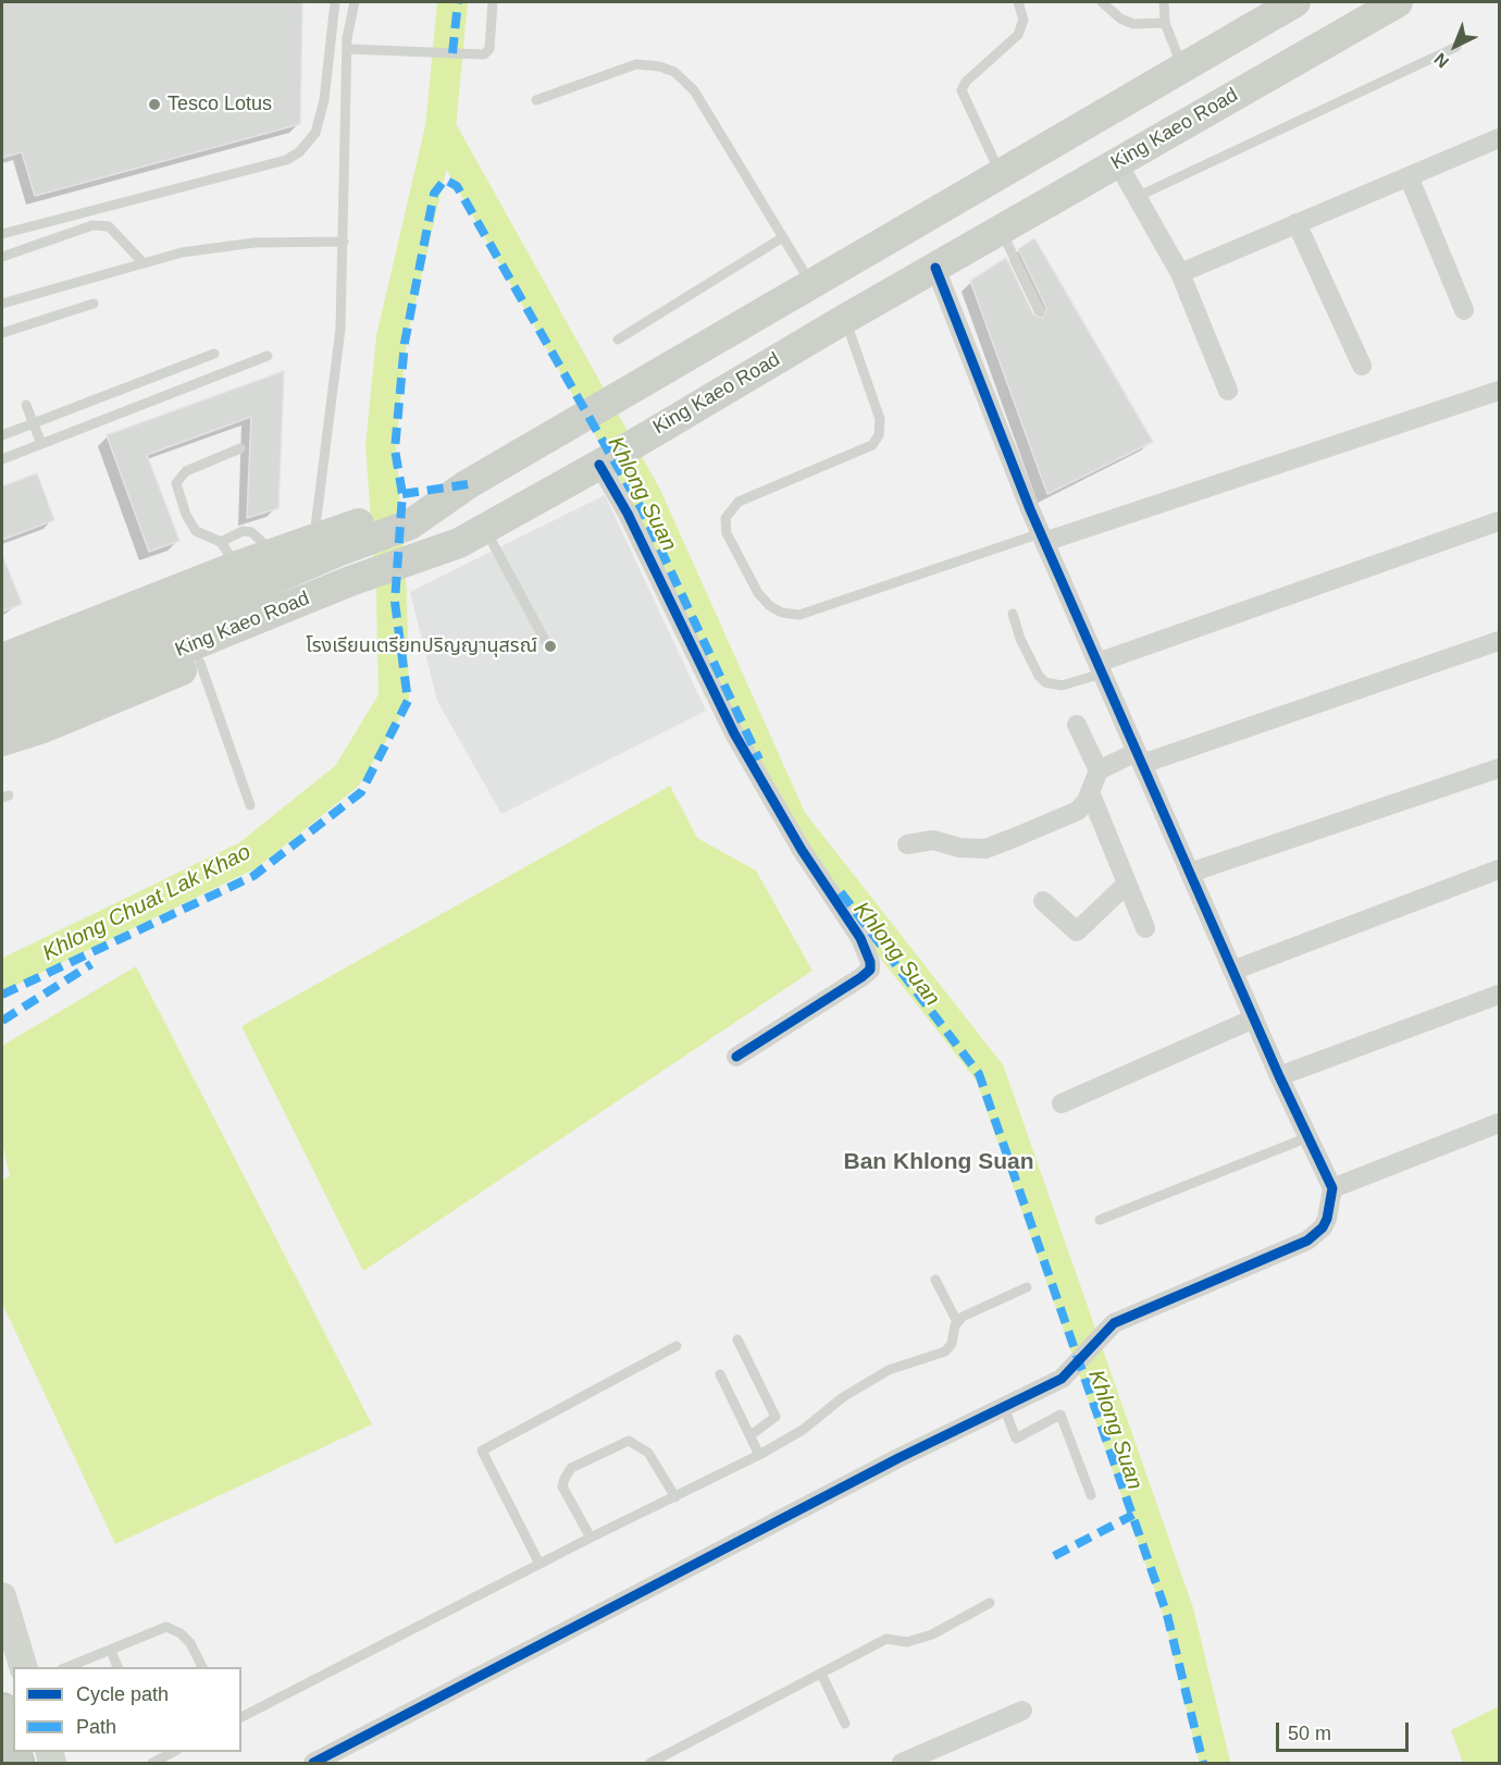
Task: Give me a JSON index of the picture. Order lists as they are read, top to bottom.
{
  "streets": {
    "main road": ["King Kaeo Road"]
  },
  "districts": ["Ban Khlong Suan"],
  "water": ["Khlong Suan", "Khlong Chuat Lak Khao"],
  "places": ["Tesco Lotus", "โรงเรียนเตรียทปริญญานุสรณ์"],
  "legend": ["Cycle path", "Path"],
  "scale_bar": "50 m",
  "north": "bottom left"
}
